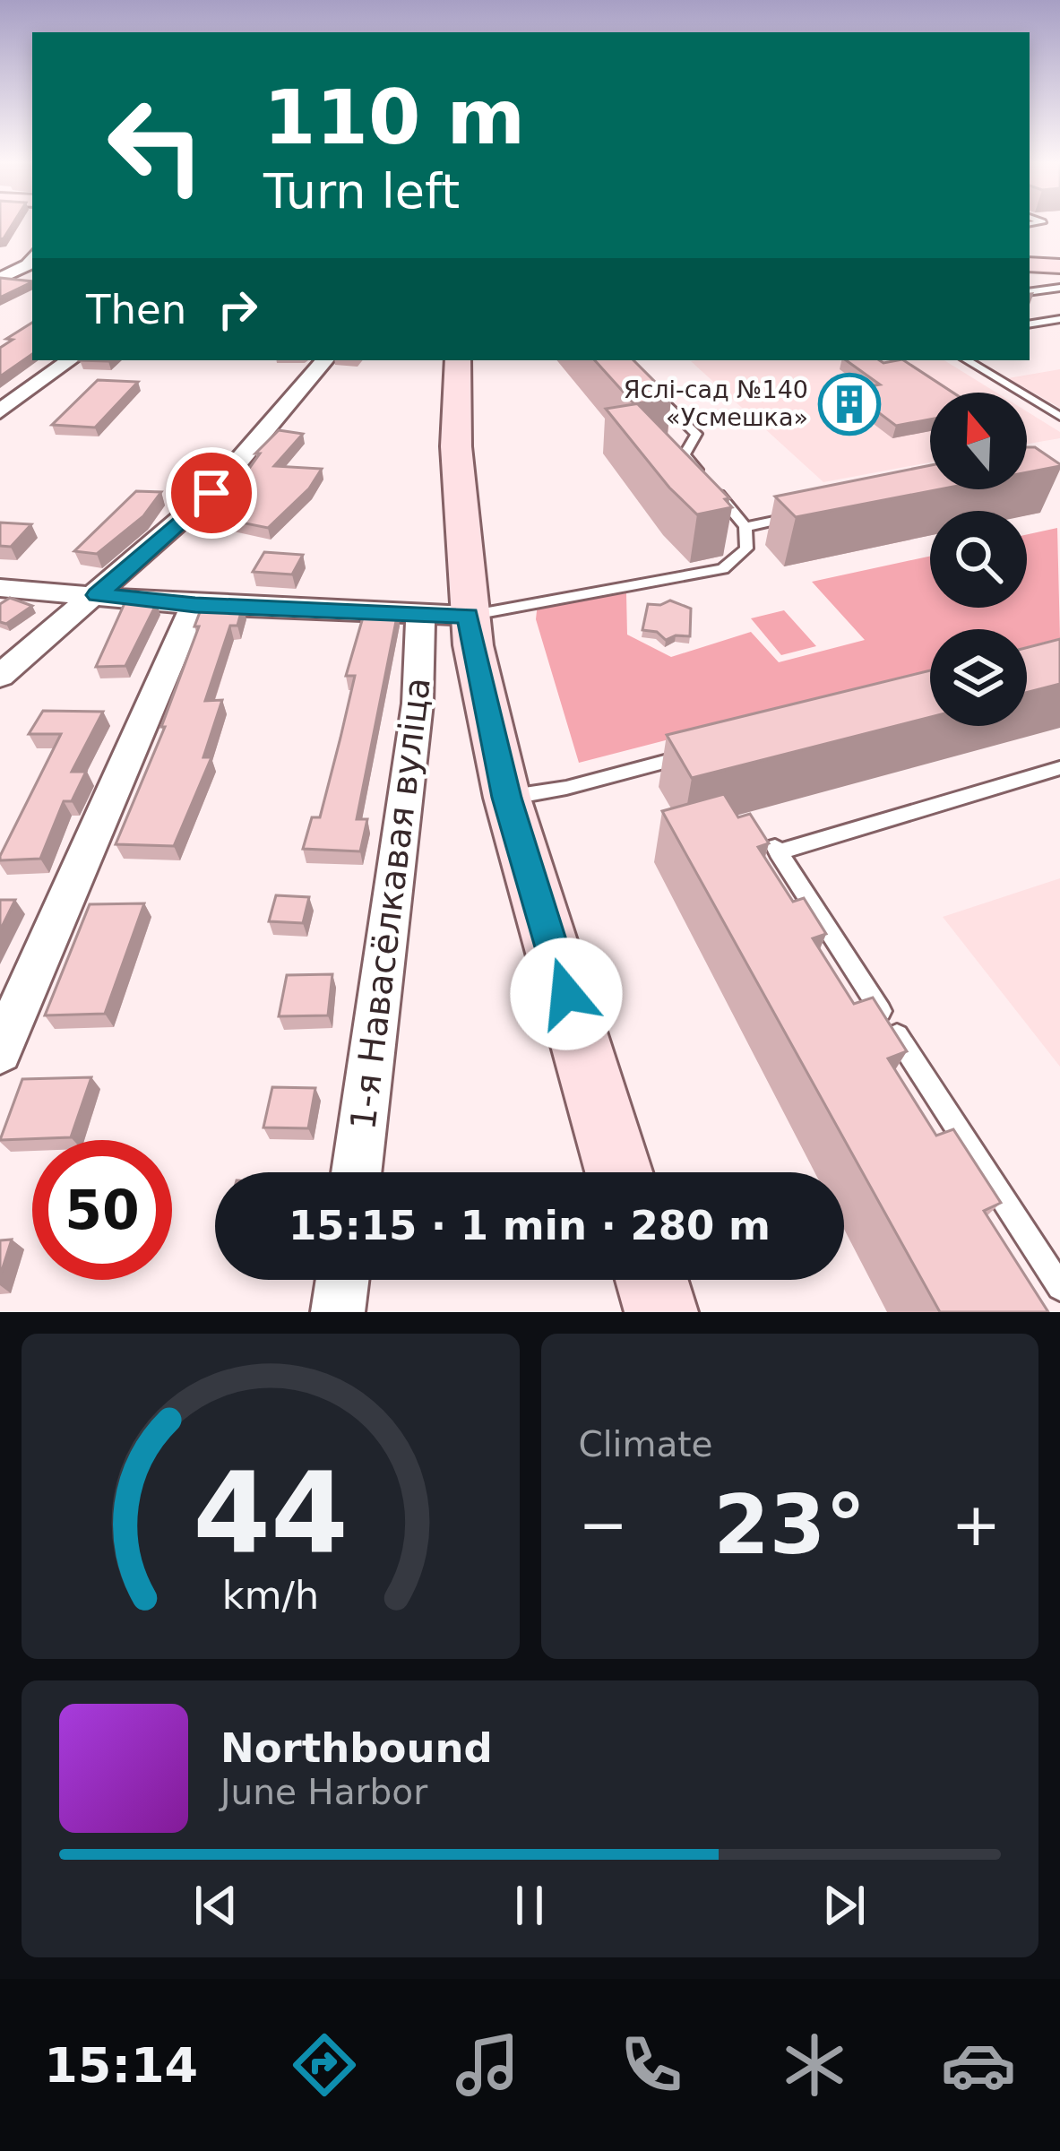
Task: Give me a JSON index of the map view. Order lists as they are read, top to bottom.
{
  "streets": {
    "street": ["1-я Навасёлкавая вуліца"]
  },
  "places": {
    "building": ["Яслі-сад №140 «Усмешка»"]
  },
  "north": "top",
  "page": {
    "turn": ["110 m", "Turn left"],
    "then": "Then",
    "limit": "50",
    "trip": "15:15 · 1 min · 280 m",
    "tile": "Climate",
    "heat": ["−", "23°", "+"],
    "song": ["Northbound", "June Harbor"],
    "tabs": "15:14",
    "gauge": ["44", "km/h"]
  }
}
